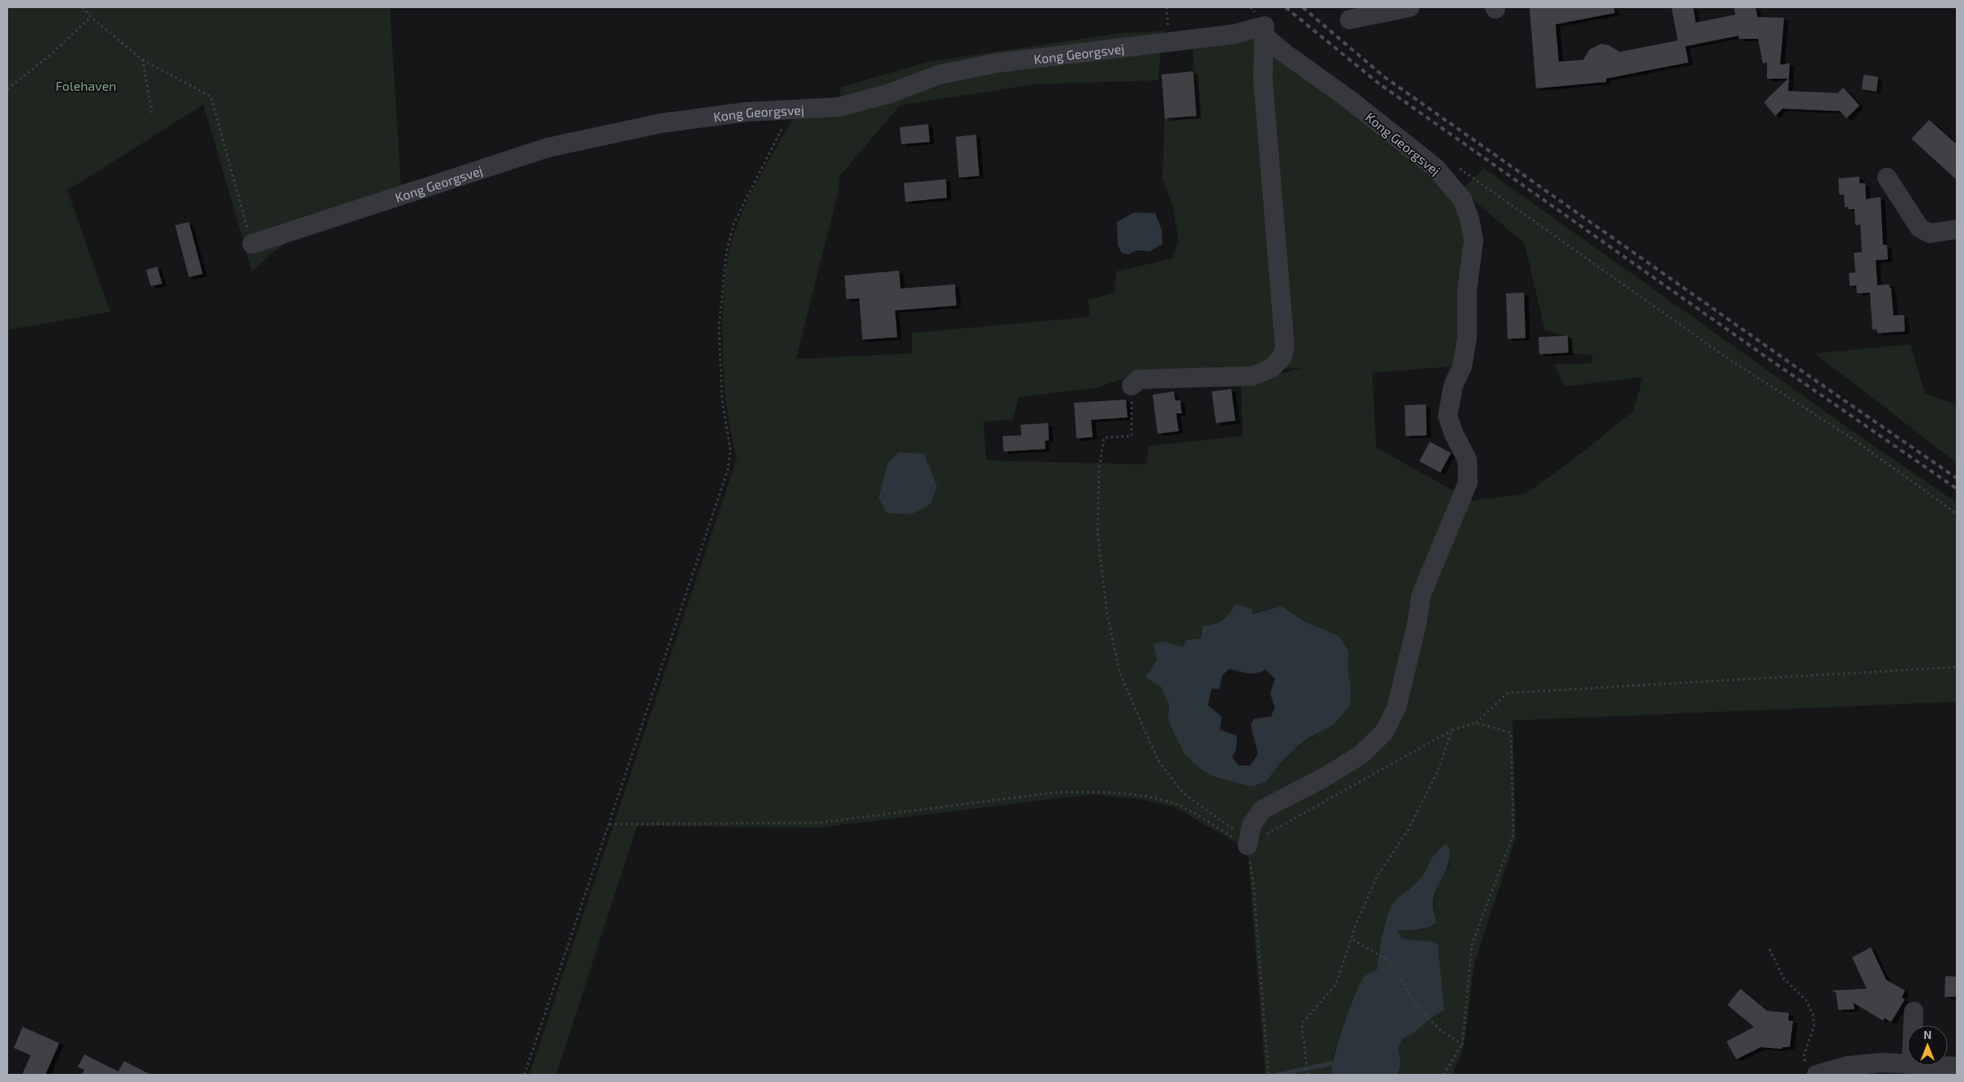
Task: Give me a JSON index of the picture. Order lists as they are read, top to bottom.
{
  "streets": {
    "street": ["Kong Georgsvej"]
  },
  "parks": ["Folehaven"],
  "north": "top"
}
